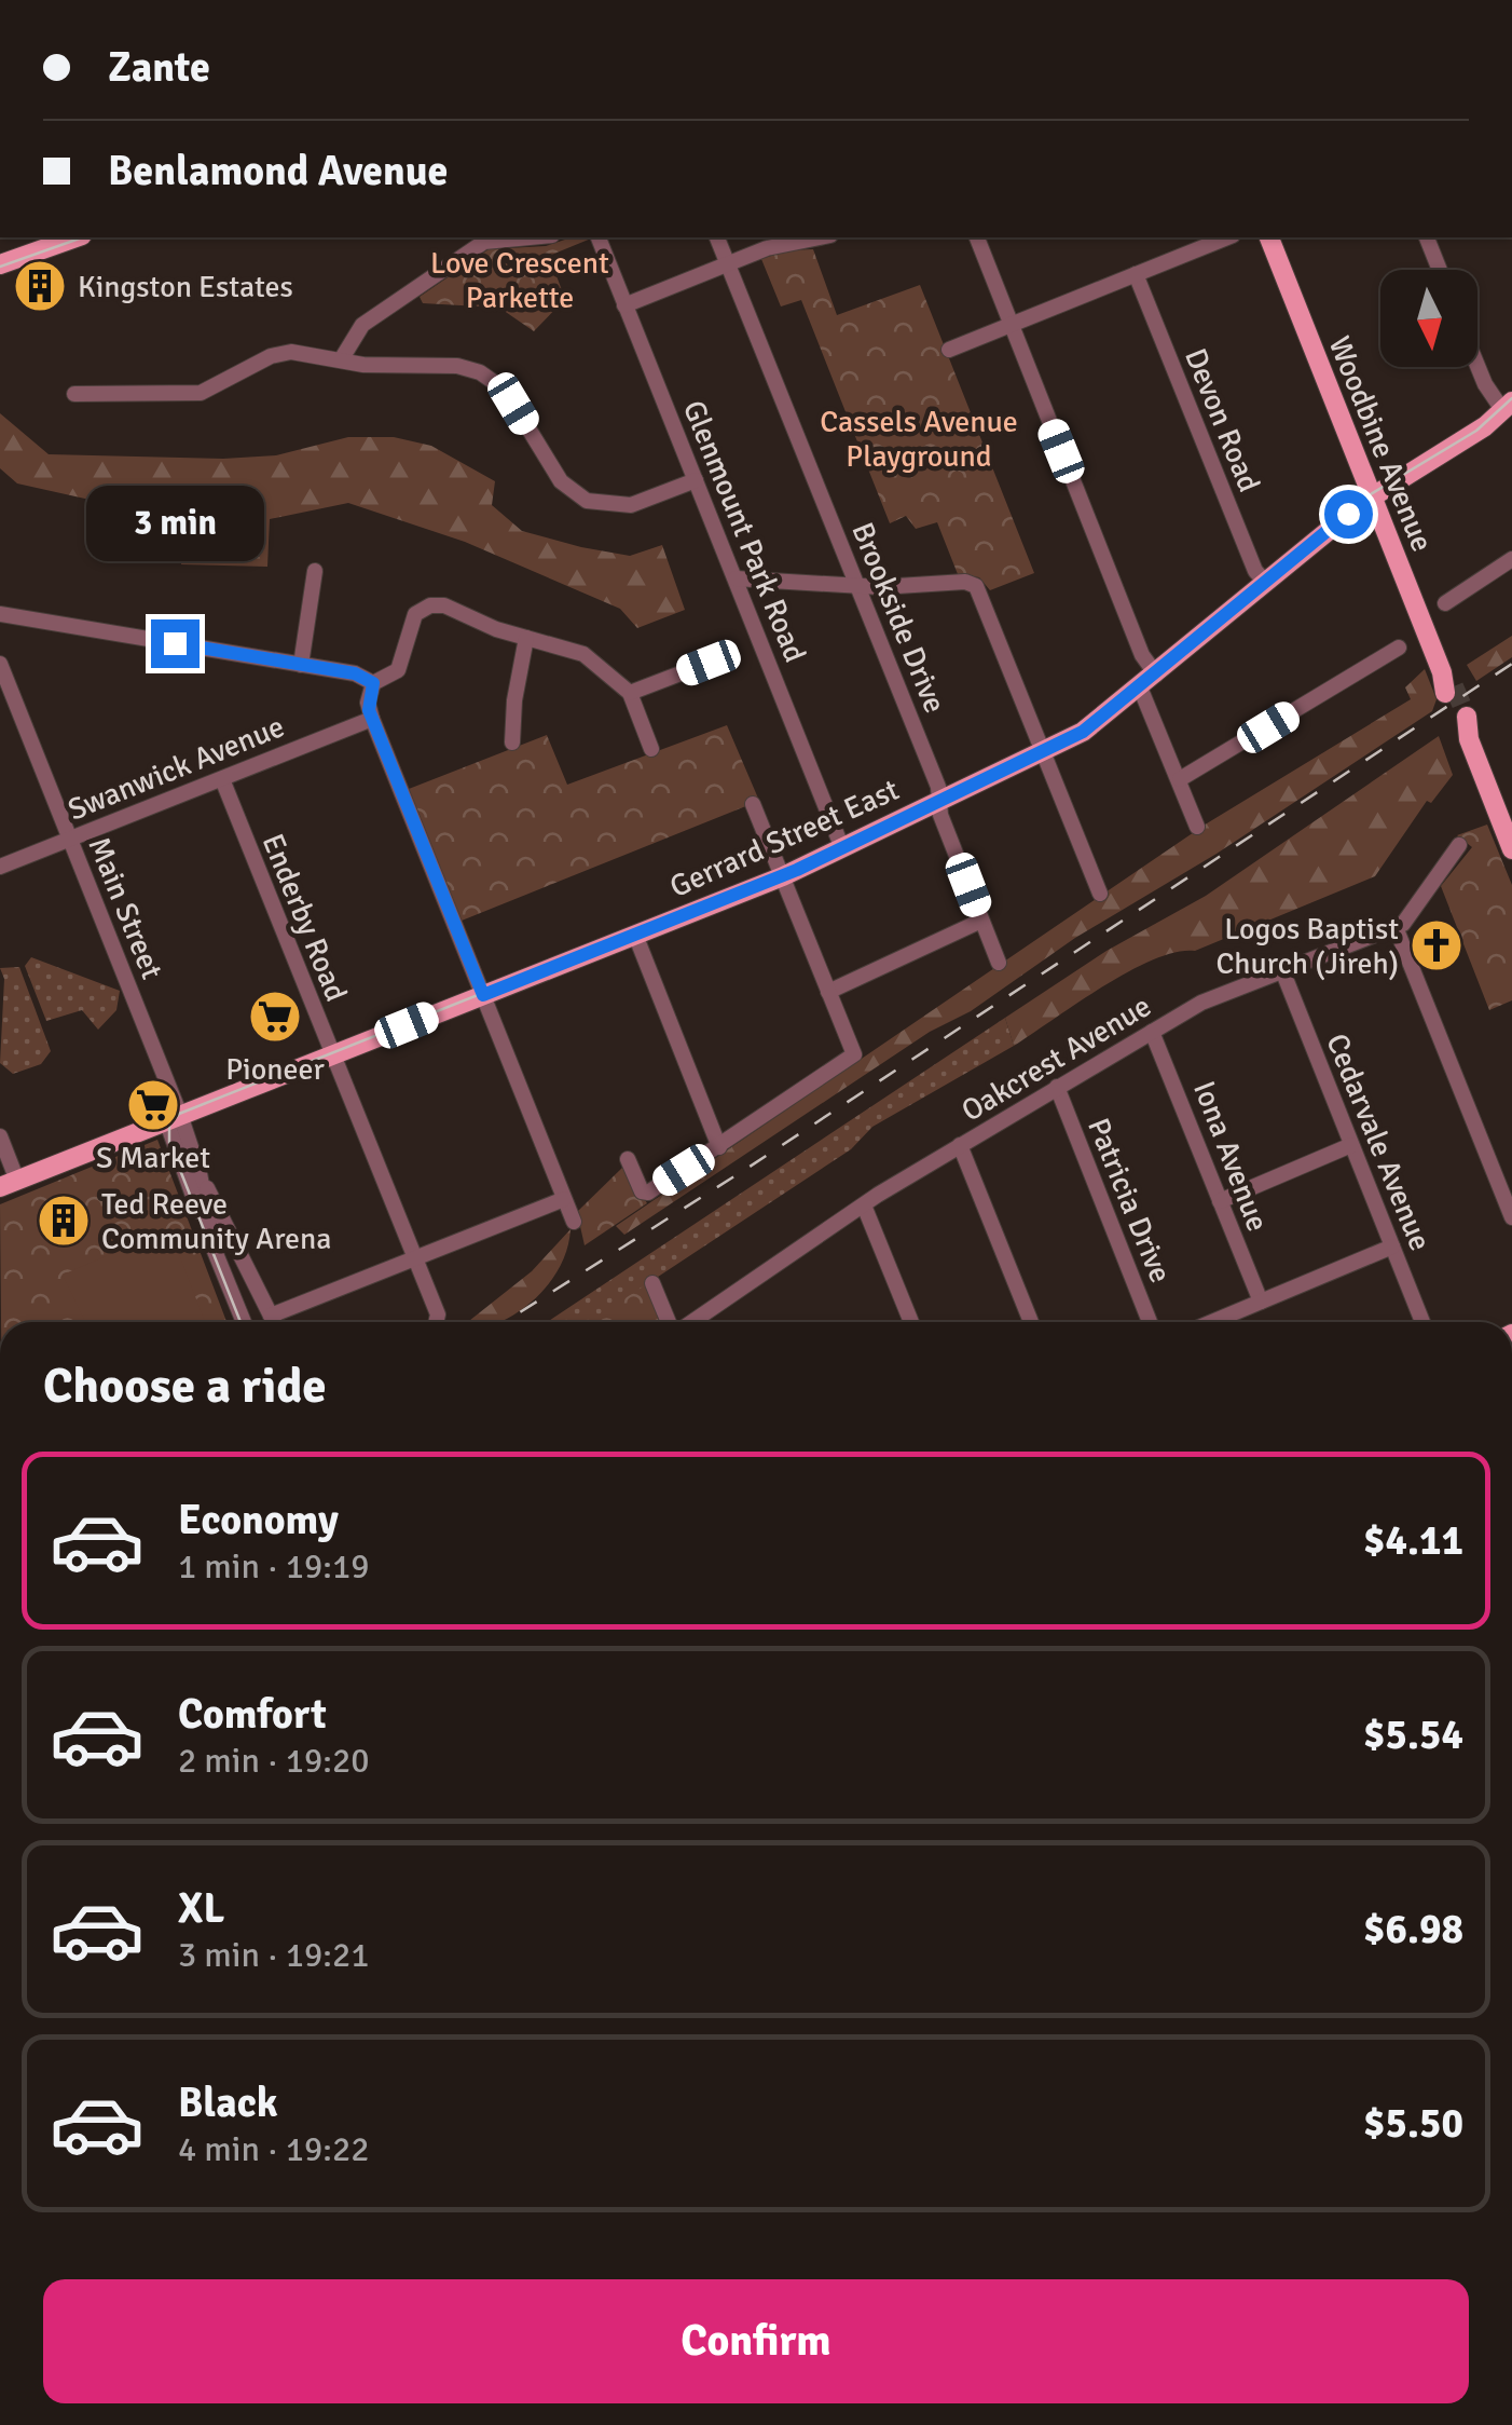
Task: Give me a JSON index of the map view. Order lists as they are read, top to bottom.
{
  "streets": {
    "main road": ["Woodbine Avenue", "Gerrard Street East"],
    "street": [
      "Devon Road",
      "Glenmount Park Road",
      "Brookside Drive",
      "Swanwick Avenue",
      "Main Street",
      "Enderby Road",
      "Oakcrest Avenue",
      "Cedarvale Avenue",
      "Iona Avenue",
      "Patricia Drive"
    ]
  },
  "crossings": [
    ["Devon Road", "Gerrard Street East"],
    ["Woodbine Avenue", "Gerrard Street East"],
    ["Glenmount Park Road", "Gerrard Street East"],
    ["Brookside Drive", "Gerrard Street East"],
    ["Swanwick Avenue", "Main Street"],
    ["Swanwick Avenue", "Enderby Road"],
    ["Gerrard Street East", "Main Street"],
    ["Gerrard Street East", "Enderby Road"],
    ["Oakcrest Avenue", "Cedarvale Avenue"],
    ["Oakcrest Avenue", "Iona Avenue"],
    ["Oakcrest Avenue", "Patricia Drive"]
  ],
  "parks": ["Love Crescent Parkette", "Cassels Avenue Playground"],
  "places": {
    "building": ["Kingston Estates", "Ted Reeve Community Arena"],
    "church": ["Logos Baptist Church (Jireh)"],
    "supermarket": ["Pioneer", "S Market"]
  },
  "north": "bottom",
  "page": {
    "banner": ["Zante", "Benlamond Avenue"],
    "bubble": "3 min",
    "heading": "Choose a ride",
    "list": [
      {
        "name": "Economy",
        "note": "1 min · 19:19",
        "value": "$4.11"
      },
      {
        "name": "Comfort",
        "note": "2 min · 19:20",
        "value": "$5.54"
      },
      {
        "name": "XL",
        "note": "3 min · 19:21",
        "value": "$6.98"
      },
      {
        "name": "Black",
        "note": "4 min · 19:22",
        "value": "$5.50"
      }
    ],
    "buttons": "Confirm"
  }
}
